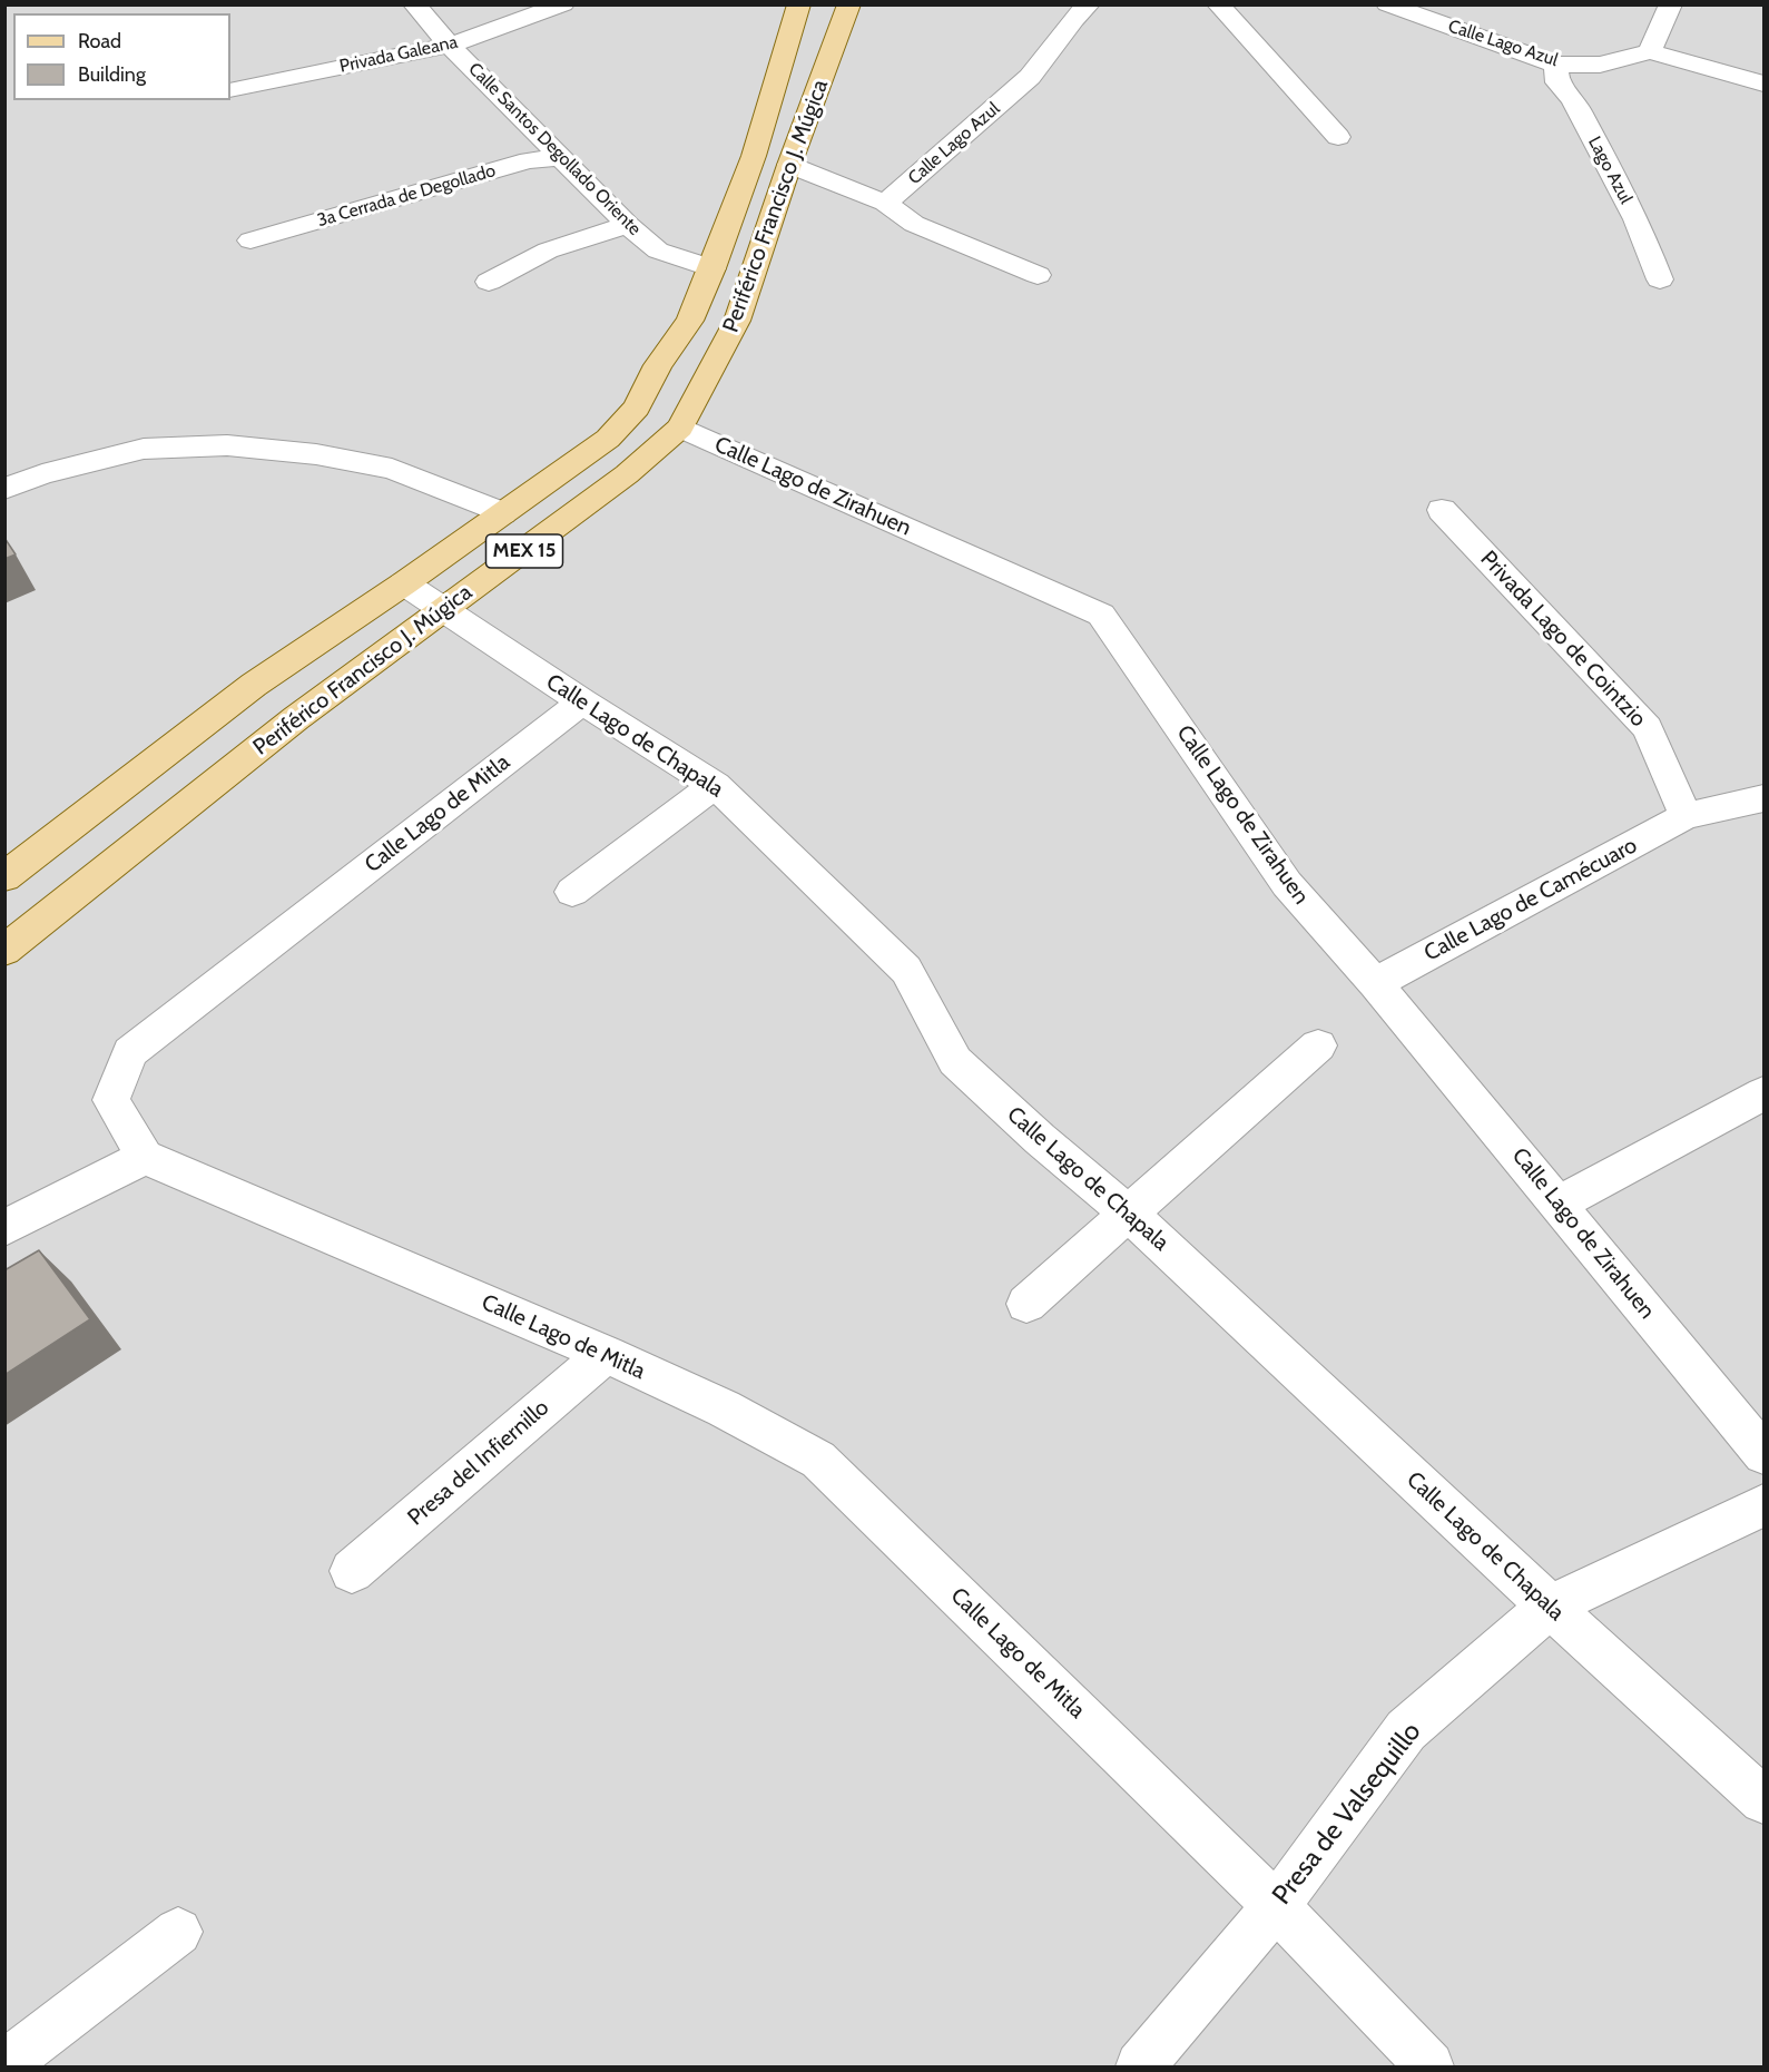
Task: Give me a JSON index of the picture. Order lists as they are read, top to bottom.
{
  "streets": {
    "main road": ["Periférico Francisco J. Múgica", "MEX 15"],
    "street": [
      "Calle Lago Azul",
      "Privada Galeana",
      "Calle Santos Degollado Oriente",
      "Lago Azul",
      "3a Cerrada de Degollado",
      "Calle Lago de Zirahuen",
      "Privada Lago de Cointzio",
      "Calle Lago de Chapala",
      "Calle Lago de Mitla",
      "Calle Lago de Camécuaro",
      "Presa del Infiernillo",
      "Presa de Valsequillo"
    ]
  },
  "crossings": [
    ["Calle Lago Azul", "Lago Azul"],
    ["Privada Galeana", "Calle Santos Degollado Oriente"],
    ["Calle Santos Degollado Oriente", "3a Cerrada de Degollado"],
    ["Calle Santos Degollado Oriente", "Periférico Francisco J. Múgica"],
    ["Periférico Francisco J. Múgica", "Calle Lago de Zirahuen"],
    ["Periférico Francisco J. Múgica", "Calle Lago de Chapala"],
    ["Calle Lago de Zirahuen", "Calle Lago de Camécuaro"],
    ["Privada Lago de Cointzio", "Calle Lago de Camécuaro"],
    ["Calle Lago de Chapala", "Calle Lago de Mitla"],
    ["Calle Lago de Chapala", "Presa de Valsequillo"],
    ["Calle Lago de Mitla", "Presa del Infiernillo"],
    ["Calle Lago de Mitla", "Presa de Valsequillo"]
  ],
  "legend": ["Road", "Building"]
}
